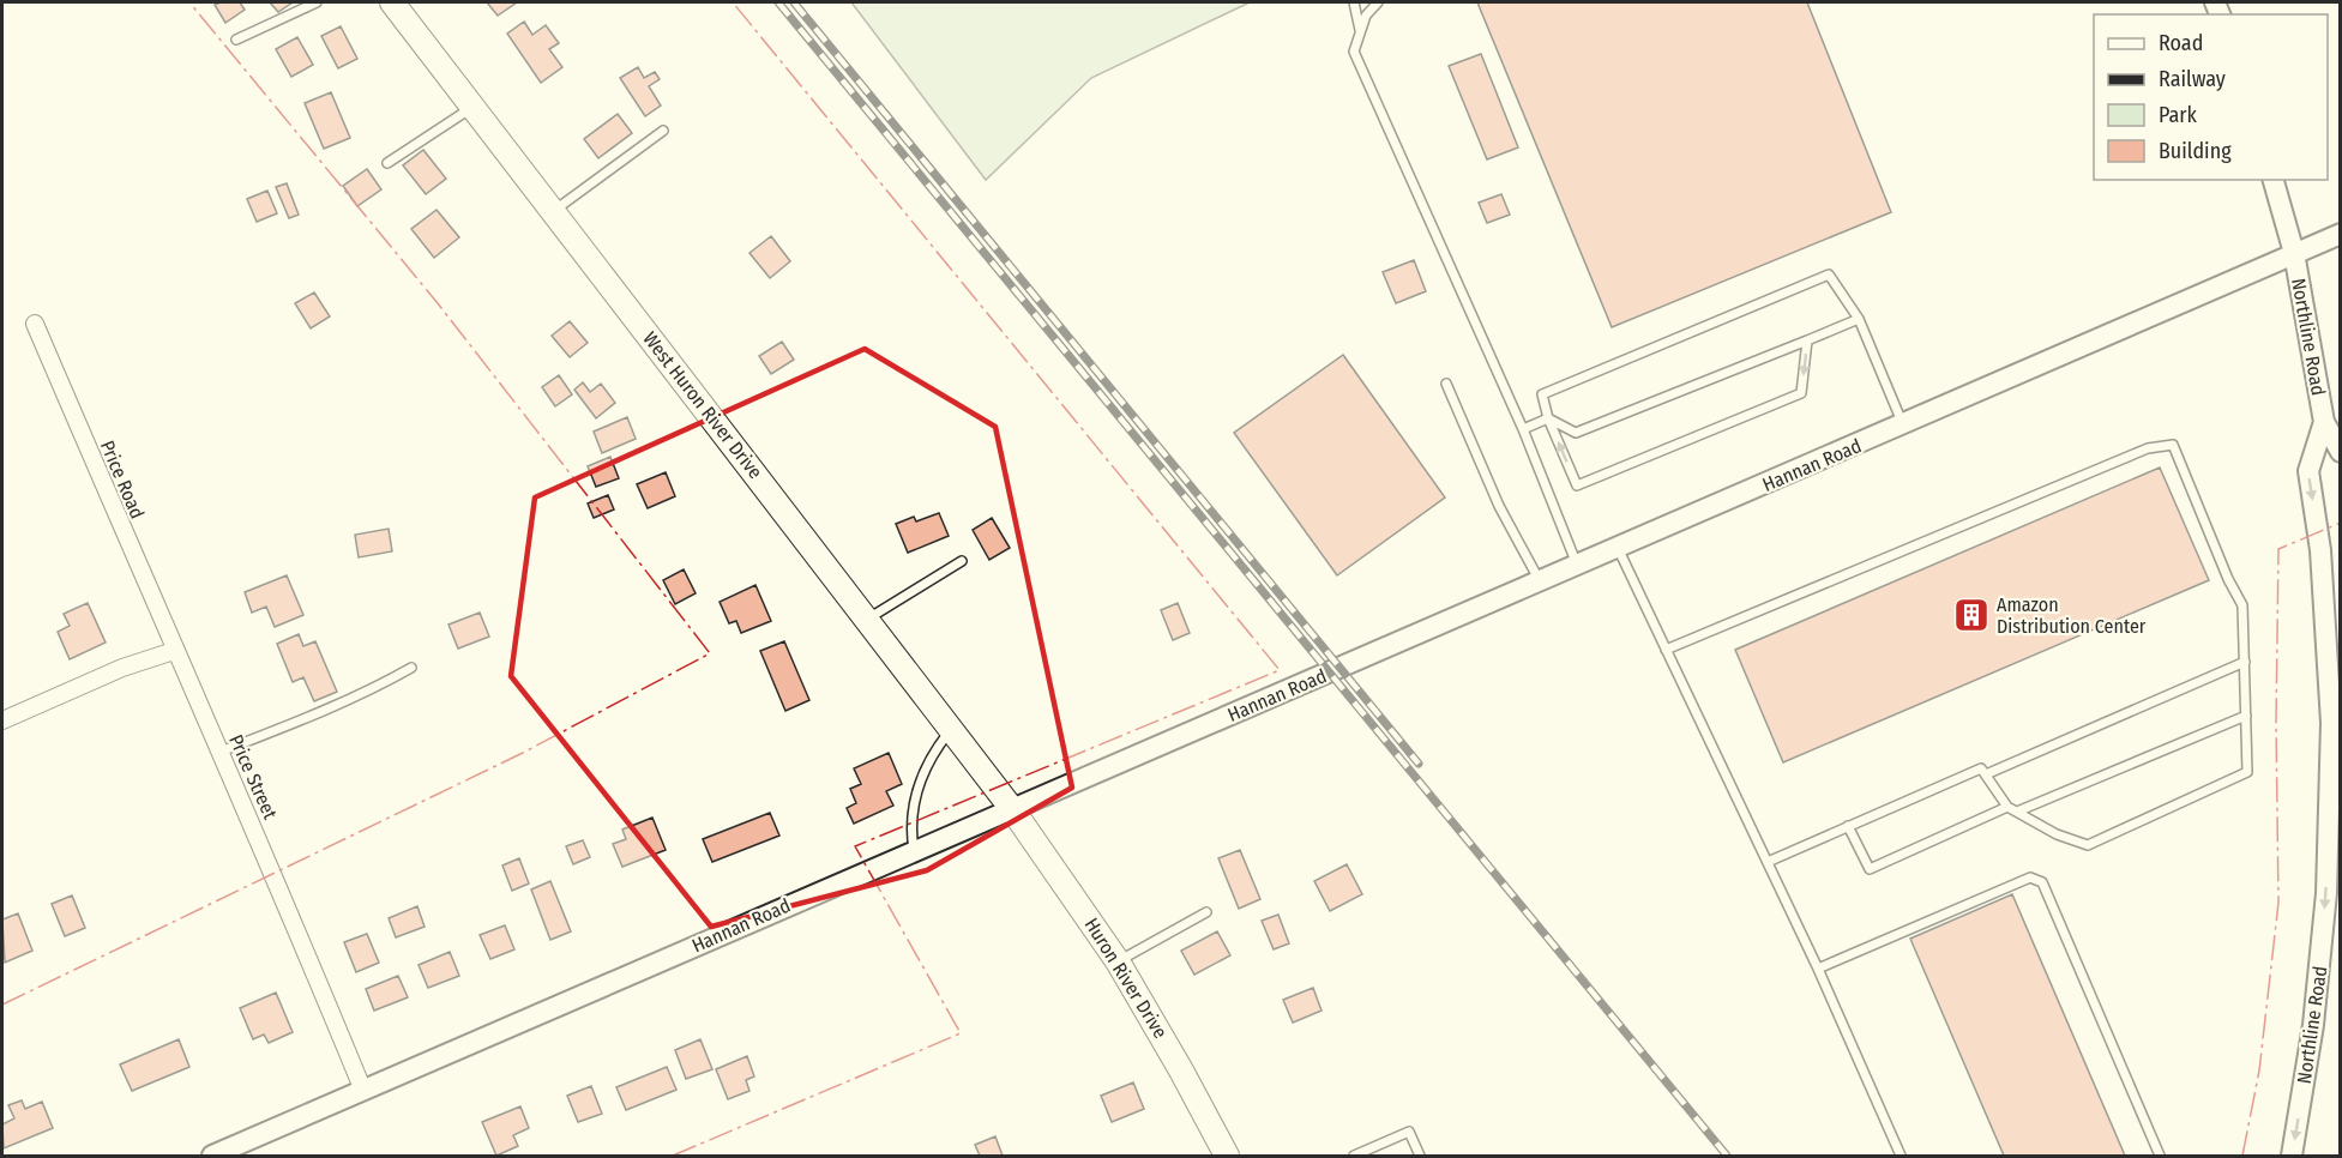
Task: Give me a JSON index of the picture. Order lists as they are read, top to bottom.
{
  "streets": {
    "main road": ["West Huron River Drive", "Huron River Drive"],
    "street": [
      "Northline Road",
      "Hannan Road",
      "Price Road",
      "Price Street"
    ]
  },
  "crossings": [
    ["Northline Road", "Hannan Road"],
    ["West Huron River Drive", "Hannan Road"],
    ["West Huron River Drive", "Huron River Drive"],
    ["Hannan Road", "Price Street"],
    ["Hannan Road", "Huron River Drive"],
    ["Price Road", "Price Street"]
  ],
  "one_way": ["Northline Road"],
  "places": {
    "building": ["Amazon Distribution Center"]
  },
  "legend": [
    "Road",
    "Railway",
    "Park",
    "Building"
  ]
}
